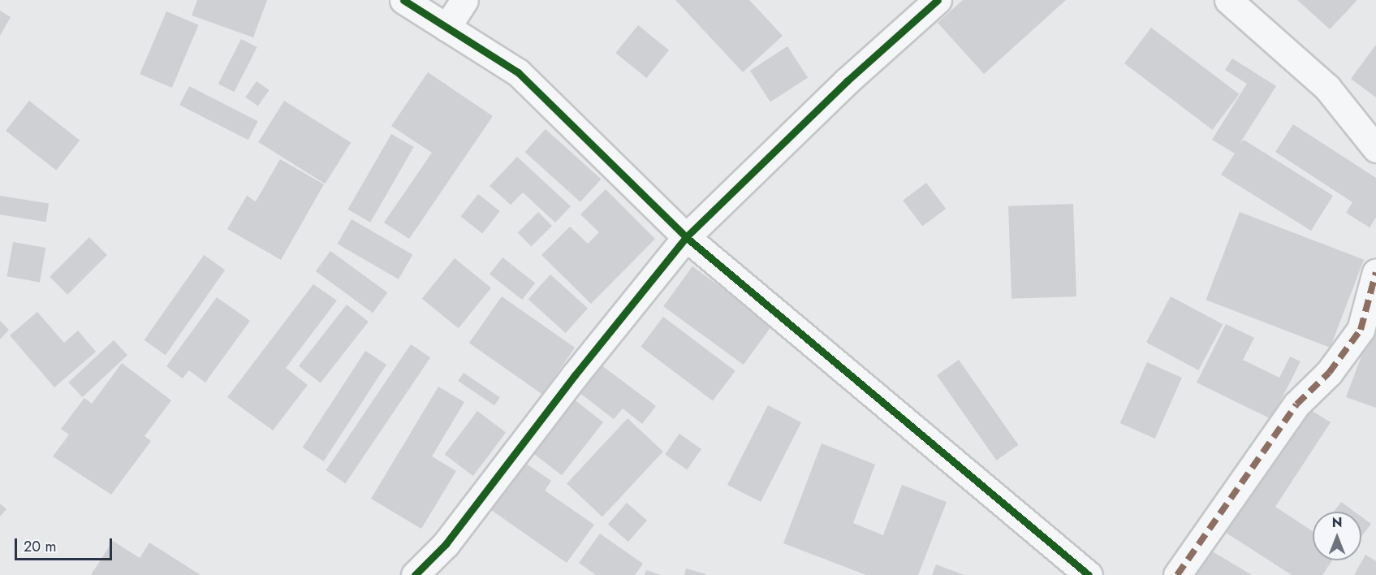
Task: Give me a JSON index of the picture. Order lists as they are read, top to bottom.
{
  "scale_bar": "20 m",
  "north": "top"
}
